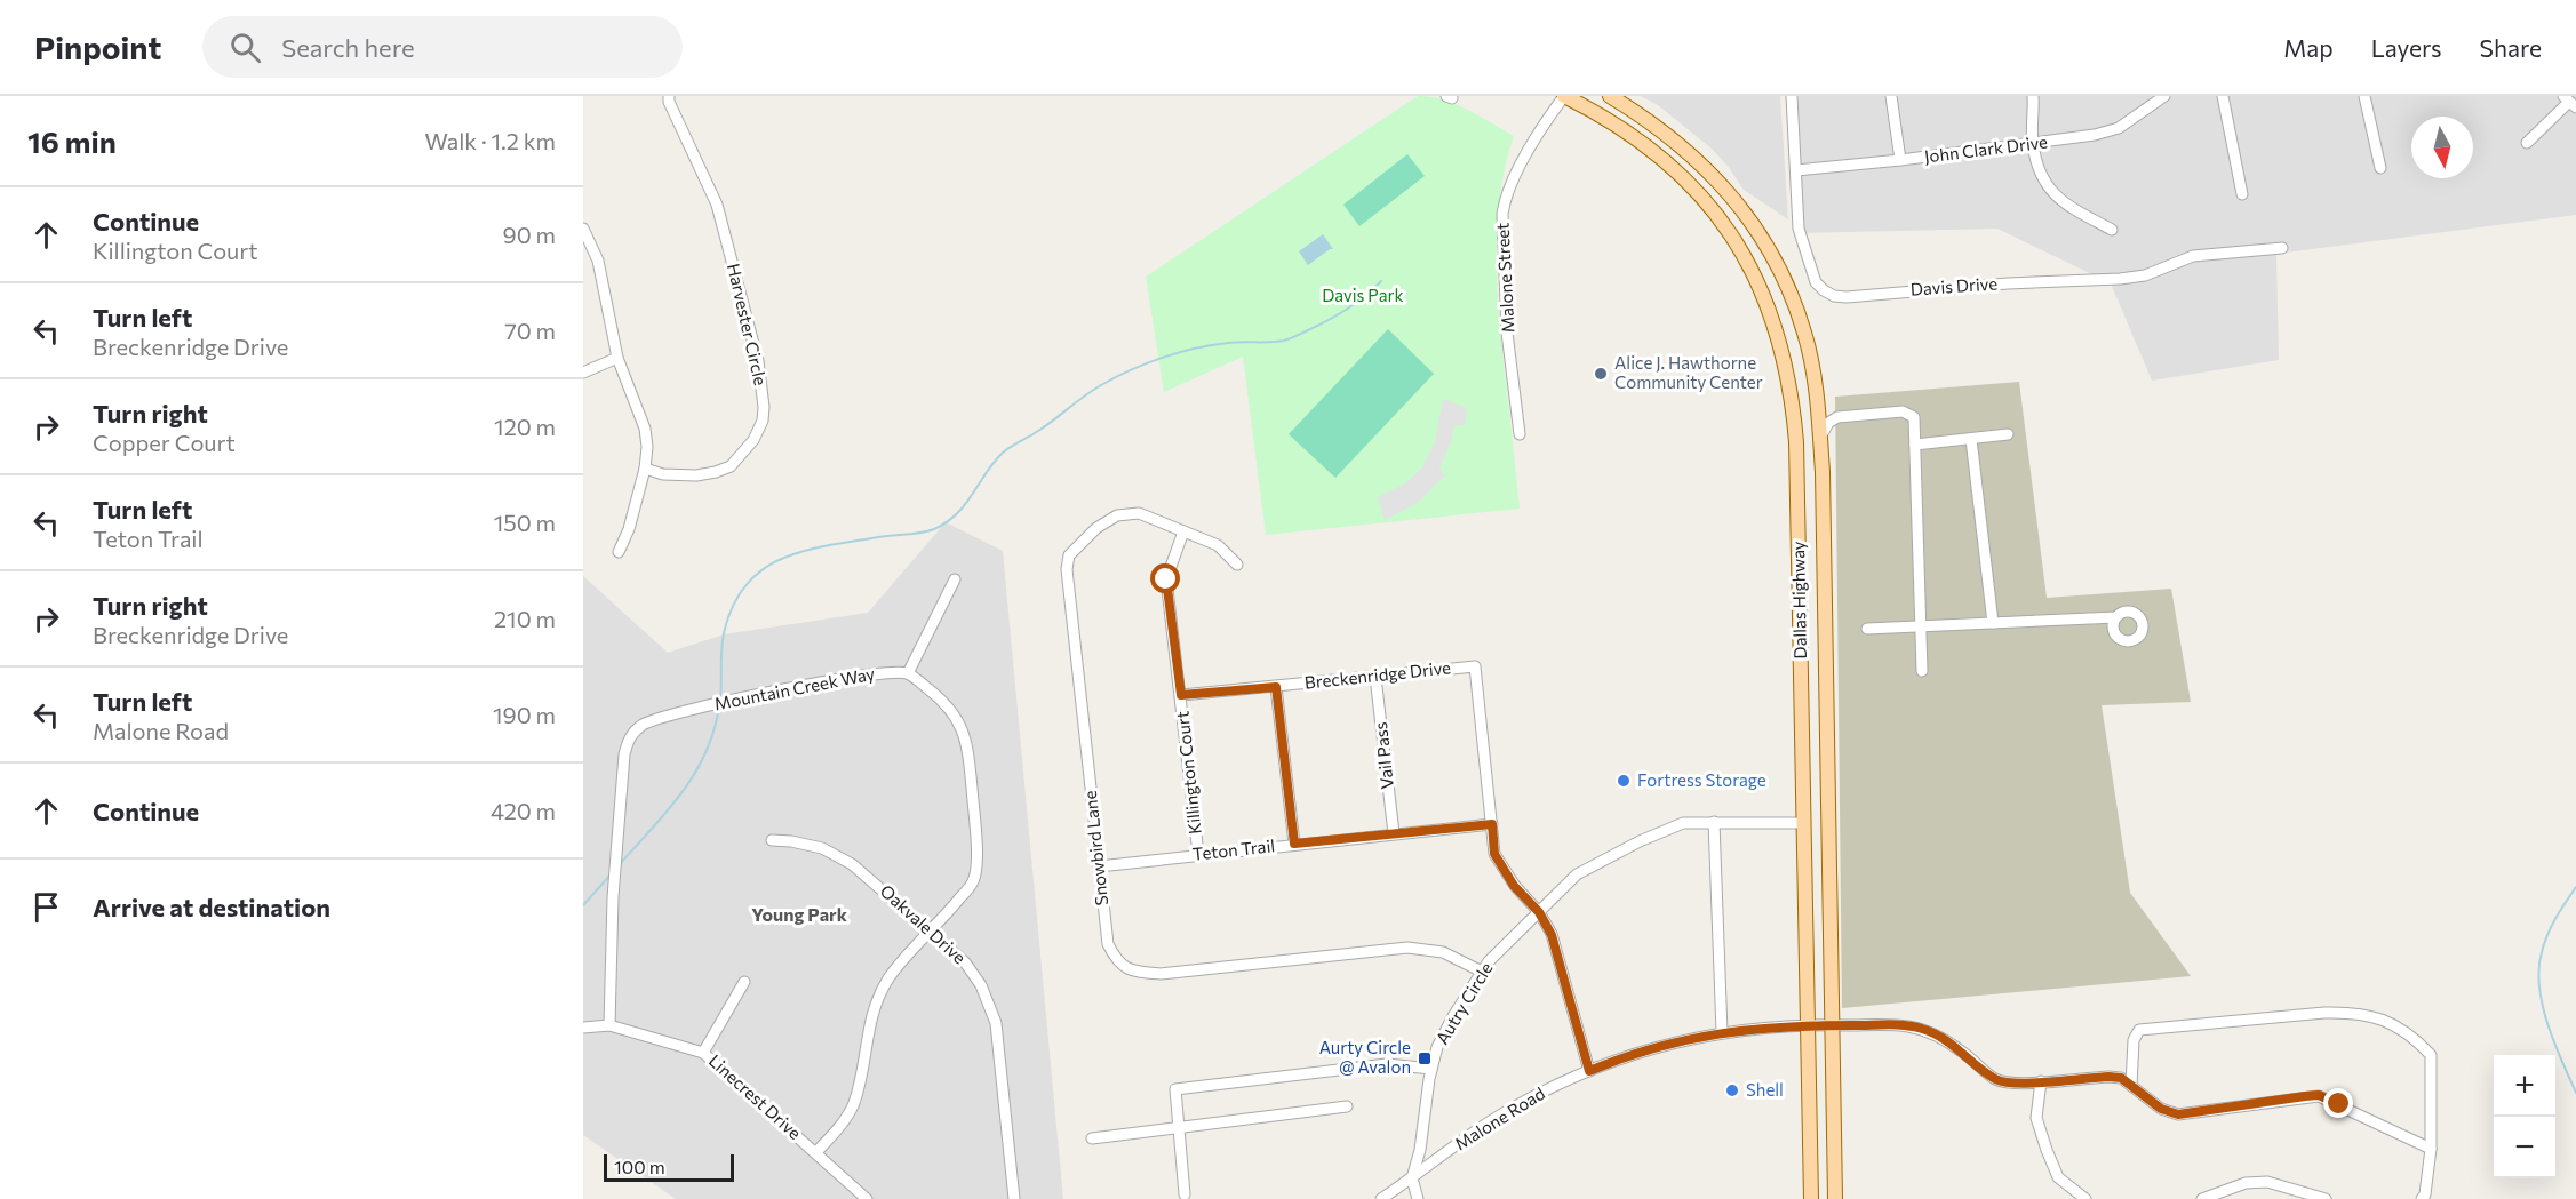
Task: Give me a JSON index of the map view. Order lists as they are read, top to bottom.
{
  "streets": {
    "main road": ["Dallas Highway"],
    "street": [
      "John Clark Drive",
      "Malone Street",
      "Davis Drive",
      "Harvester Circle",
      "Breckenridge Drive",
      "Mountain Creek Way",
      "Vail Pass",
      "Killington Court",
      "Snowbird Lane",
      "Teton Trail",
      "Oakvale Drive",
      "Autry Circle",
      "Linecrest Drive",
      "Malone Road"
    ]
  },
  "crossings": [
    ["John Clark Drive", "Davis Drive"],
    ["Malone Street", "Dallas Highway"],
    ["Dallas Highway", "Autry Circle"],
    ["Dallas Highway", "Malone Road"],
    ["Breckenridge Drive", "Vail Pass"],
    ["Breckenridge Drive", "Killington Court"],
    ["Breckenridge Drive", "Teton Trail"],
    ["Breckenridge Drive", "Autry Circle"],
    ["Breckenridge Drive", "Malone Road"],
    ["Mountain Creek Way", "Linecrest Drive"],
    ["Vail Pass", "Teton Trail"],
    ["Killington Court", "Snowbird Lane"],
    ["Killington Court", "Teton Trail"],
    ["Snowbird Lane", "Teton Trail"],
    ["Snowbird Lane", "Autry Circle"],
    ["Autry Circle", "Malone Road"]
  ],
  "districts": ["Young Park"],
  "parks": ["Davis Park"],
  "places": {
    "other": ["Alice J. Hawthorne Community Center", "Fortress Storage", "Shell"],
    "transit": ["Aurty Circle @ Avalon"]
  },
  "scale_bar": "100 m",
  "north": "bottom",
  "page": {
    "header": "Pinpoint",
    "search": "Search here",
    "nav": ["Map", "Layers", "Share"],
    "heading": ["16 min", "Walk · 1.2 km"],
    "list": [
      ["Continue", "Killington Court", "90 m"],
      ["Turn left", "Breckenridge Drive", "70 m"],
      ["Turn right", "Copper Court", "120 m"],
      ["Turn left", "Teton Trail", "150 m"],
      ["Turn right", "Breckenridge Drive", "210 m"],
      ["Turn left", "Malone Road", "190 m"],
      ["Continue", "420 m"],
      "Arrive at destination"
    ],
    "map_buttons": ["+", "−"],
    "scale": "100 m"
  }
}
